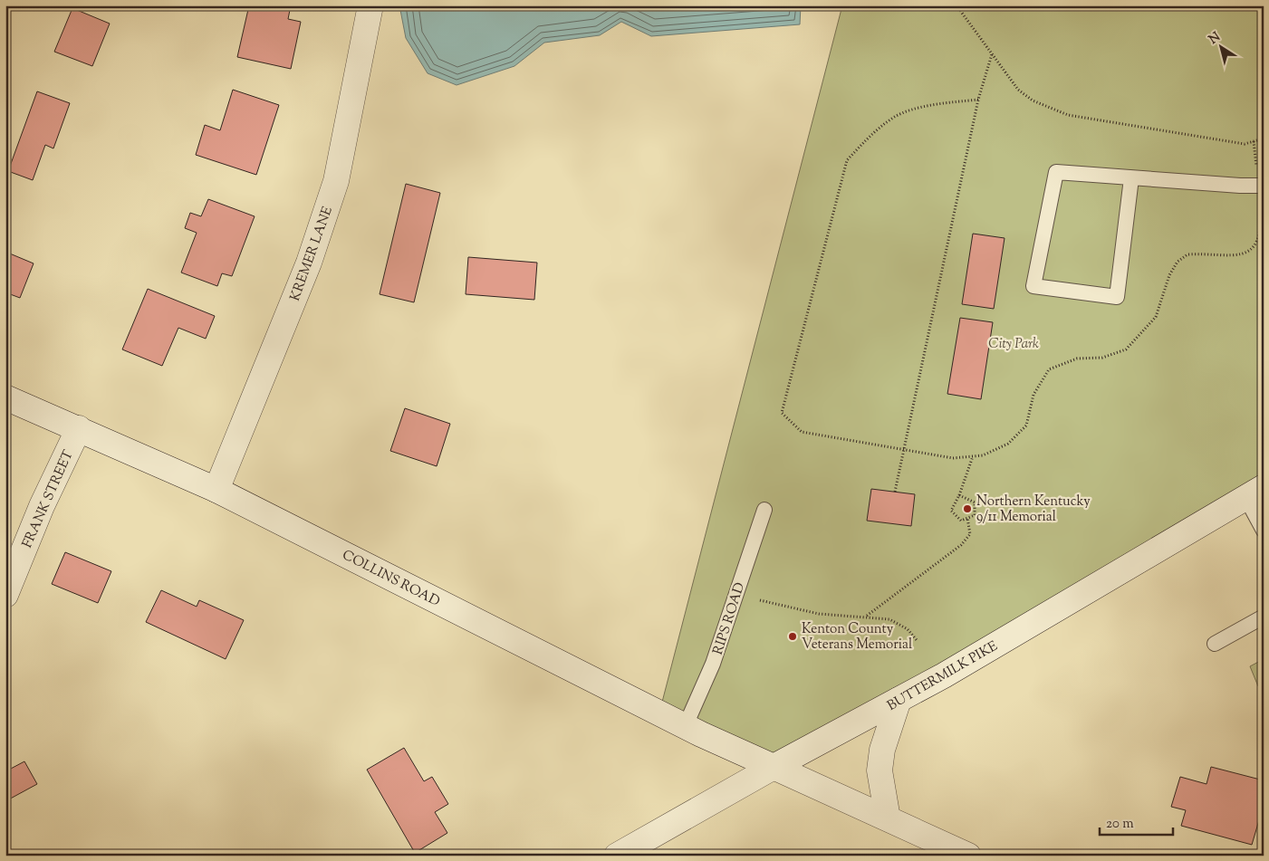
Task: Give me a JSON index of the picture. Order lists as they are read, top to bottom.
{
  "streets": {
    "main road": [
      "KREMER LANE",
      "FRANK STREET",
      "COLLINS ROAD",
      "BUTTERMILK PIKE"
    ],
    "lane": ["RIPS ROAD"]
  },
  "crossings": [
    ["KREMER LANE", "COLLINS ROAD"],
    ["FRANK STREET", "COLLINS ROAD"],
    ["COLLINS ROAD", "RIPS ROAD"],
    ["COLLINS ROAD", "BUTTERMILK PIKE"]
  ],
  "parks": ["City Park"],
  "places": ["Northern Kentucky 9/11 Memorial", "Kenton County Veterans Memorial"],
  "scale_bar": "20 m",
  "north": "top left"
}
